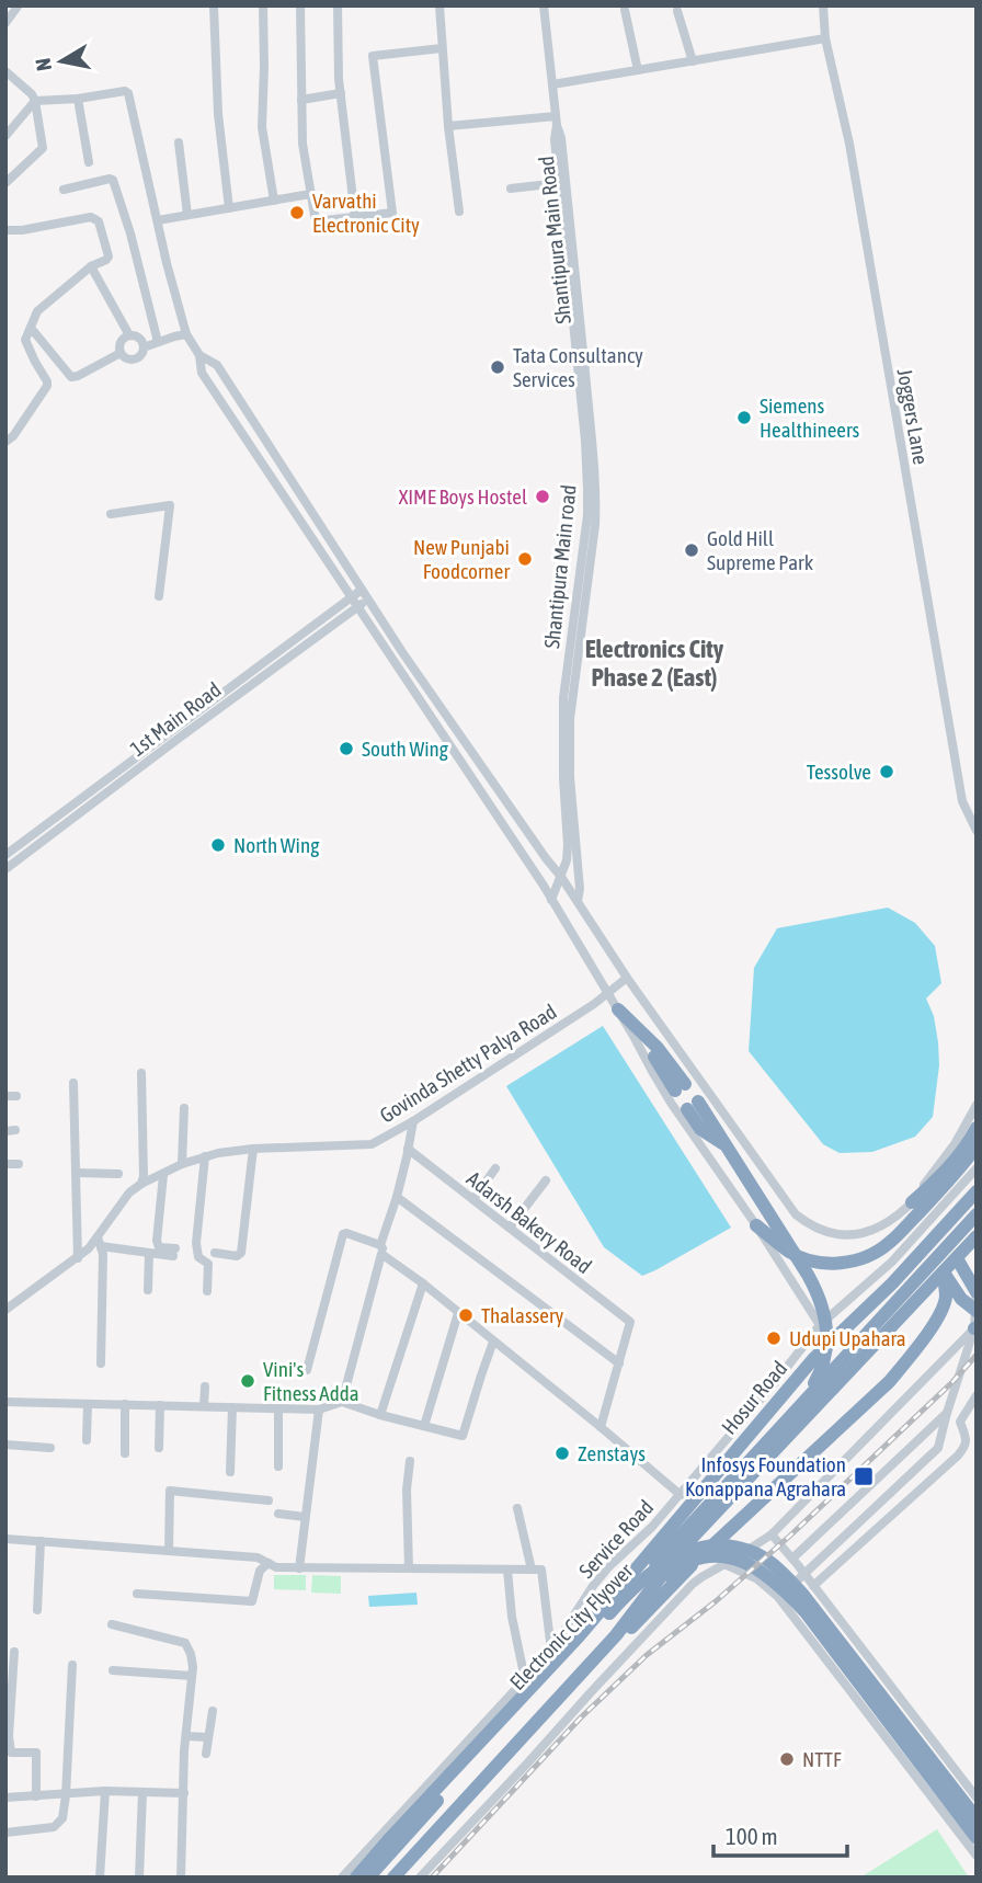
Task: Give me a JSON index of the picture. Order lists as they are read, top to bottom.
{
  "streets": {
    "highway": ["Hosur Road", "Electronic City Flyover"],
    "street": [
      "Shantipura Main Road",
      "Joggers Lane",
      "Shantipura Main road",
      "1st Main Road",
      "Govinda Shetty Palya Road",
      "Adarsh Bakery Road",
      "Service Road"
    ]
  },
  "crossings": [
    ["Shantipura Main Road", "Shantipura Main road"]
  ],
  "districts": ["Electronics City Phase 2 (East)"],
  "places": {
    "other": [
      "Varvathi Electronic City",
      "Tata Consultancy Services",
      "Siemens Healthineers",
      "XIME Boys Hostel",
      "Gold Hill Supreme Park",
      "New Punjabi Foodcorner",
      "South Wing",
      "Tessolve",
      "North Wing",
      "Thalassery",
      "Udupi Upahara",
      "Vini's Fitness Adda",
      "Zenstays",
      "NTTF"
    ],
    "transit": ["Infosys Foundation Konappana Agrahara"]
  },
  "scale_bar": "100 m",
  "north": "left"
}
